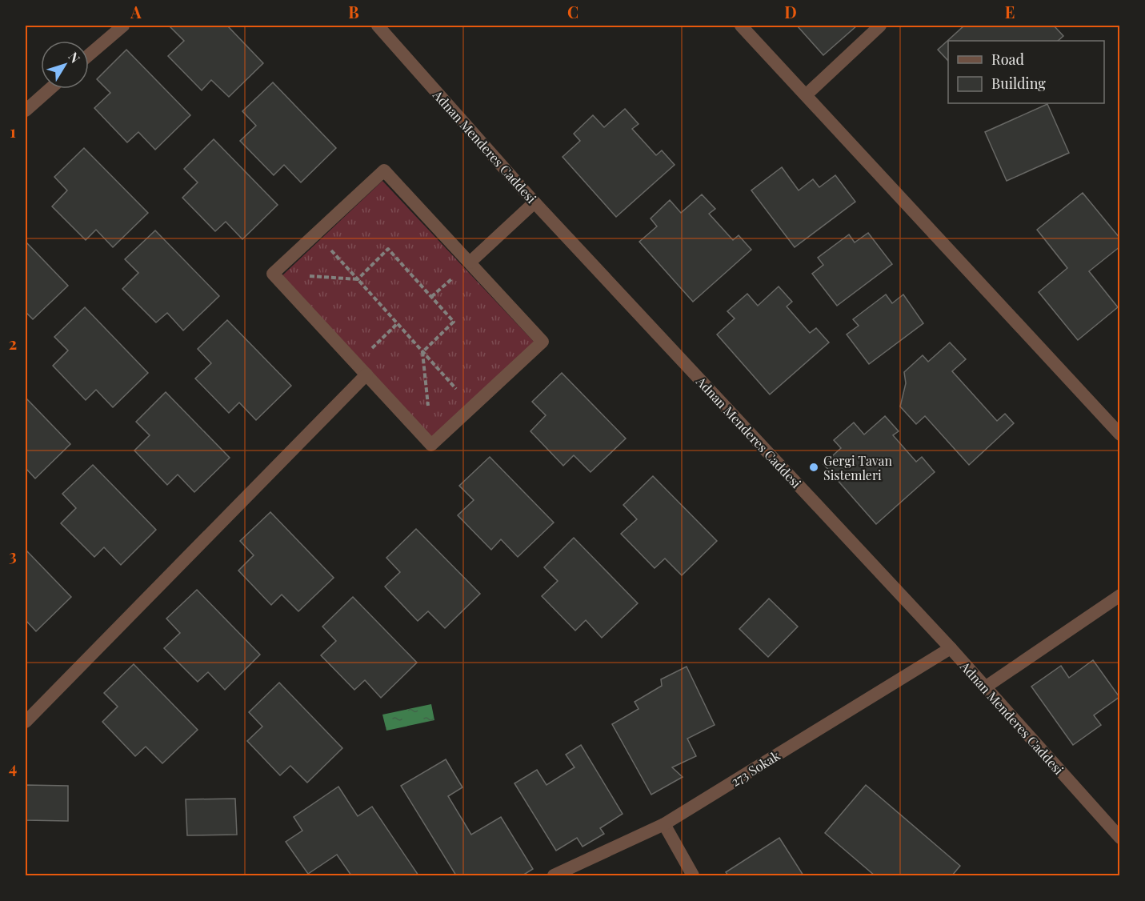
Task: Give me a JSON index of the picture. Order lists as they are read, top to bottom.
{
  "streets": {
    "street": ["Adnan Menderes Caddesi", "273 Sokak"]
  },
  "crossings": [
    ["Adnan Menderes Caddesi", "273 Sokak"]
  ],
  "places": ["Gergi Tavan Sistemleri"],
  "legend": ["Road", "Building"],
  "north": "top right",
  "grid": {
    "columns": [
      "A",
      "B",
      "C",
      "D",
      "E"
    ],
    "rows": [
      "1",
      "2",
      "3",
      "4"
    ]
  }
}
